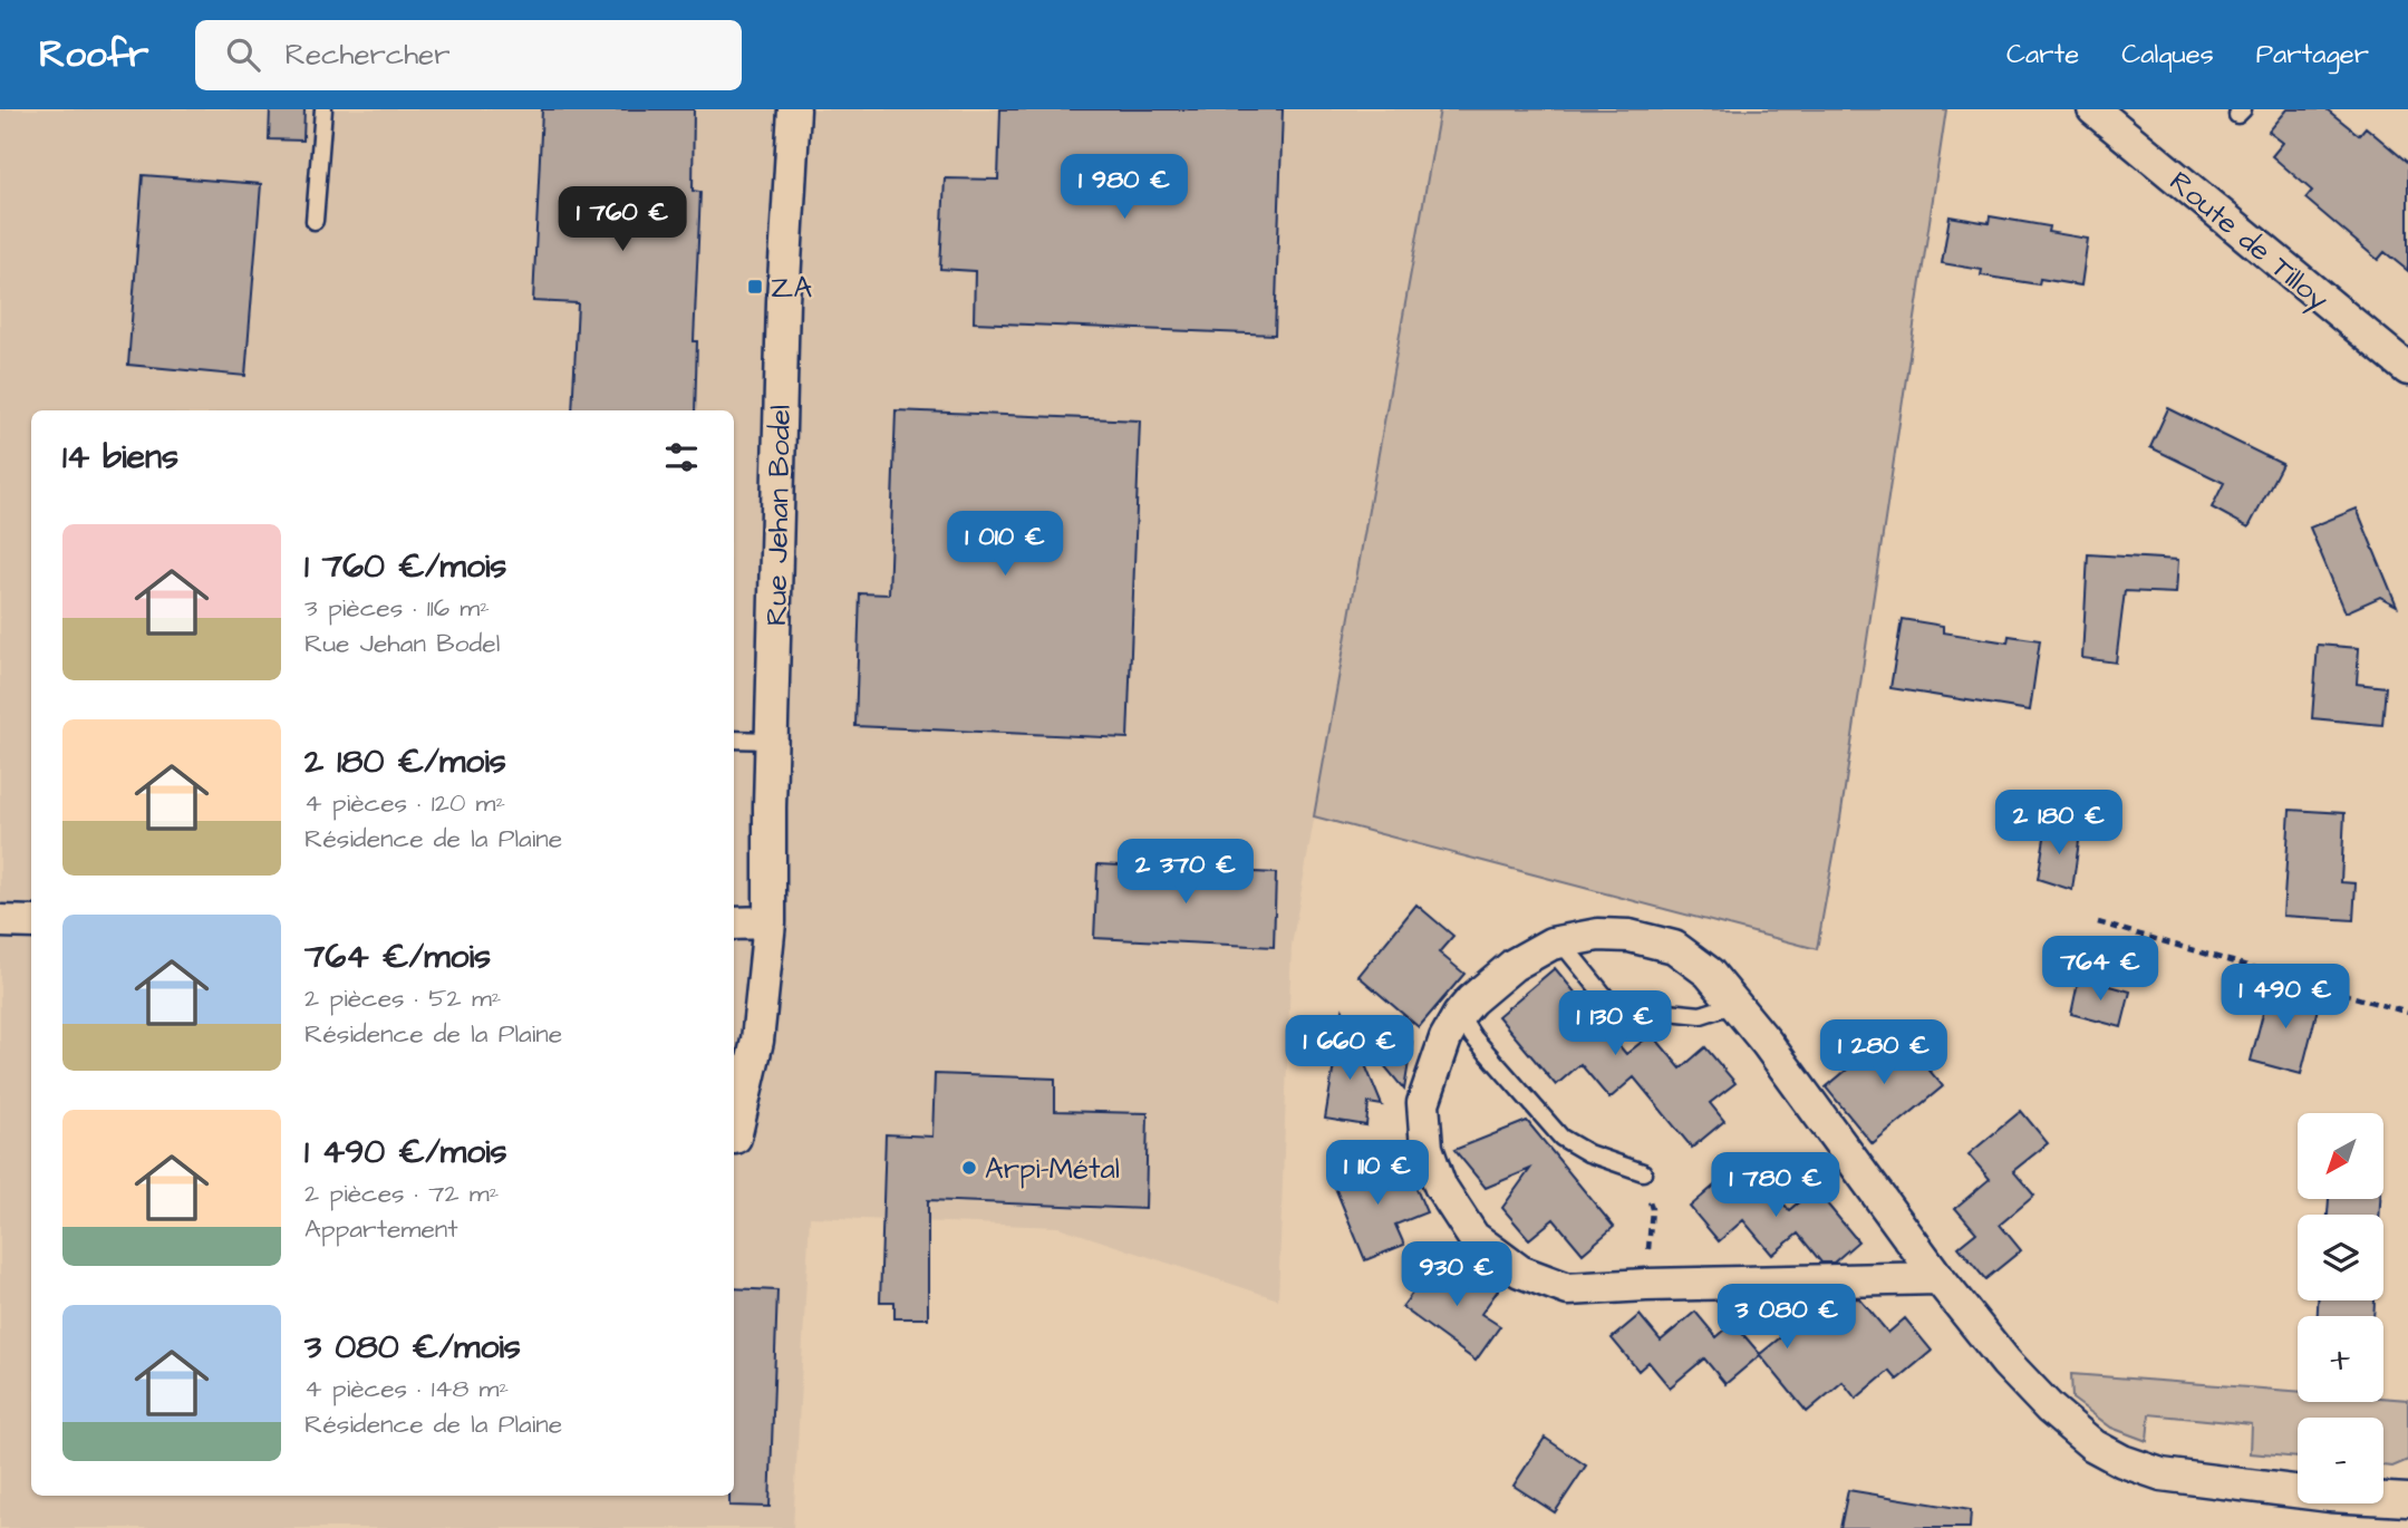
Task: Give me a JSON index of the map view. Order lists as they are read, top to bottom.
{
  "streets": {
    "street": ["Route de Tilloy", "Rue Jehan Bodel"]
  },
  "places": {
    "transit": ["ZA"],
    "other": ["Arpi-Métal"]
  },
  "north": "bottom left",
  "page": {
    "header": "Roofr",
    "search": "Rechercher",
    "nav": ["Carte", "Calques", "Partager"],
    "price": [
      "1 980 €",
      "1 760 €",
      "1 010 €",
      "2 180 €",
      "2 370 €",
      "764 €",
      "1 490 €",
      "1 130 €",
      "1 660 €",
      "1 280 €",
      "1 110 €",
      "1 780 €",
      "930 €",
      "3 080 €"
    ],
    "heading": "14 biens",
    "list": [
      {
        "name": "1 760 €/mois",
        "note": "3 pièces · 116 m² · Rue Jehan Bodel"
      },
      {
        "name": "2 180 €/mois",
        "note": "4 pièces · 120 m² · Résidence de la Plaine"
      },
      {
        "name": "764 €/mois",
        "note": "2 pièces · 52 m² · Résidence de la Plaine"
      },
      {
        "name": "1 490 €/mois",
        "note": "2 pièces · 72 m² · Appartement"
      },
      {
        "name": "3 080 €/mois",
        "note": "4 pièces · 148 m² · Résidence de la Plaine"
      }
    ],
    "map_buttons": ["+", "−"]
  }
}
